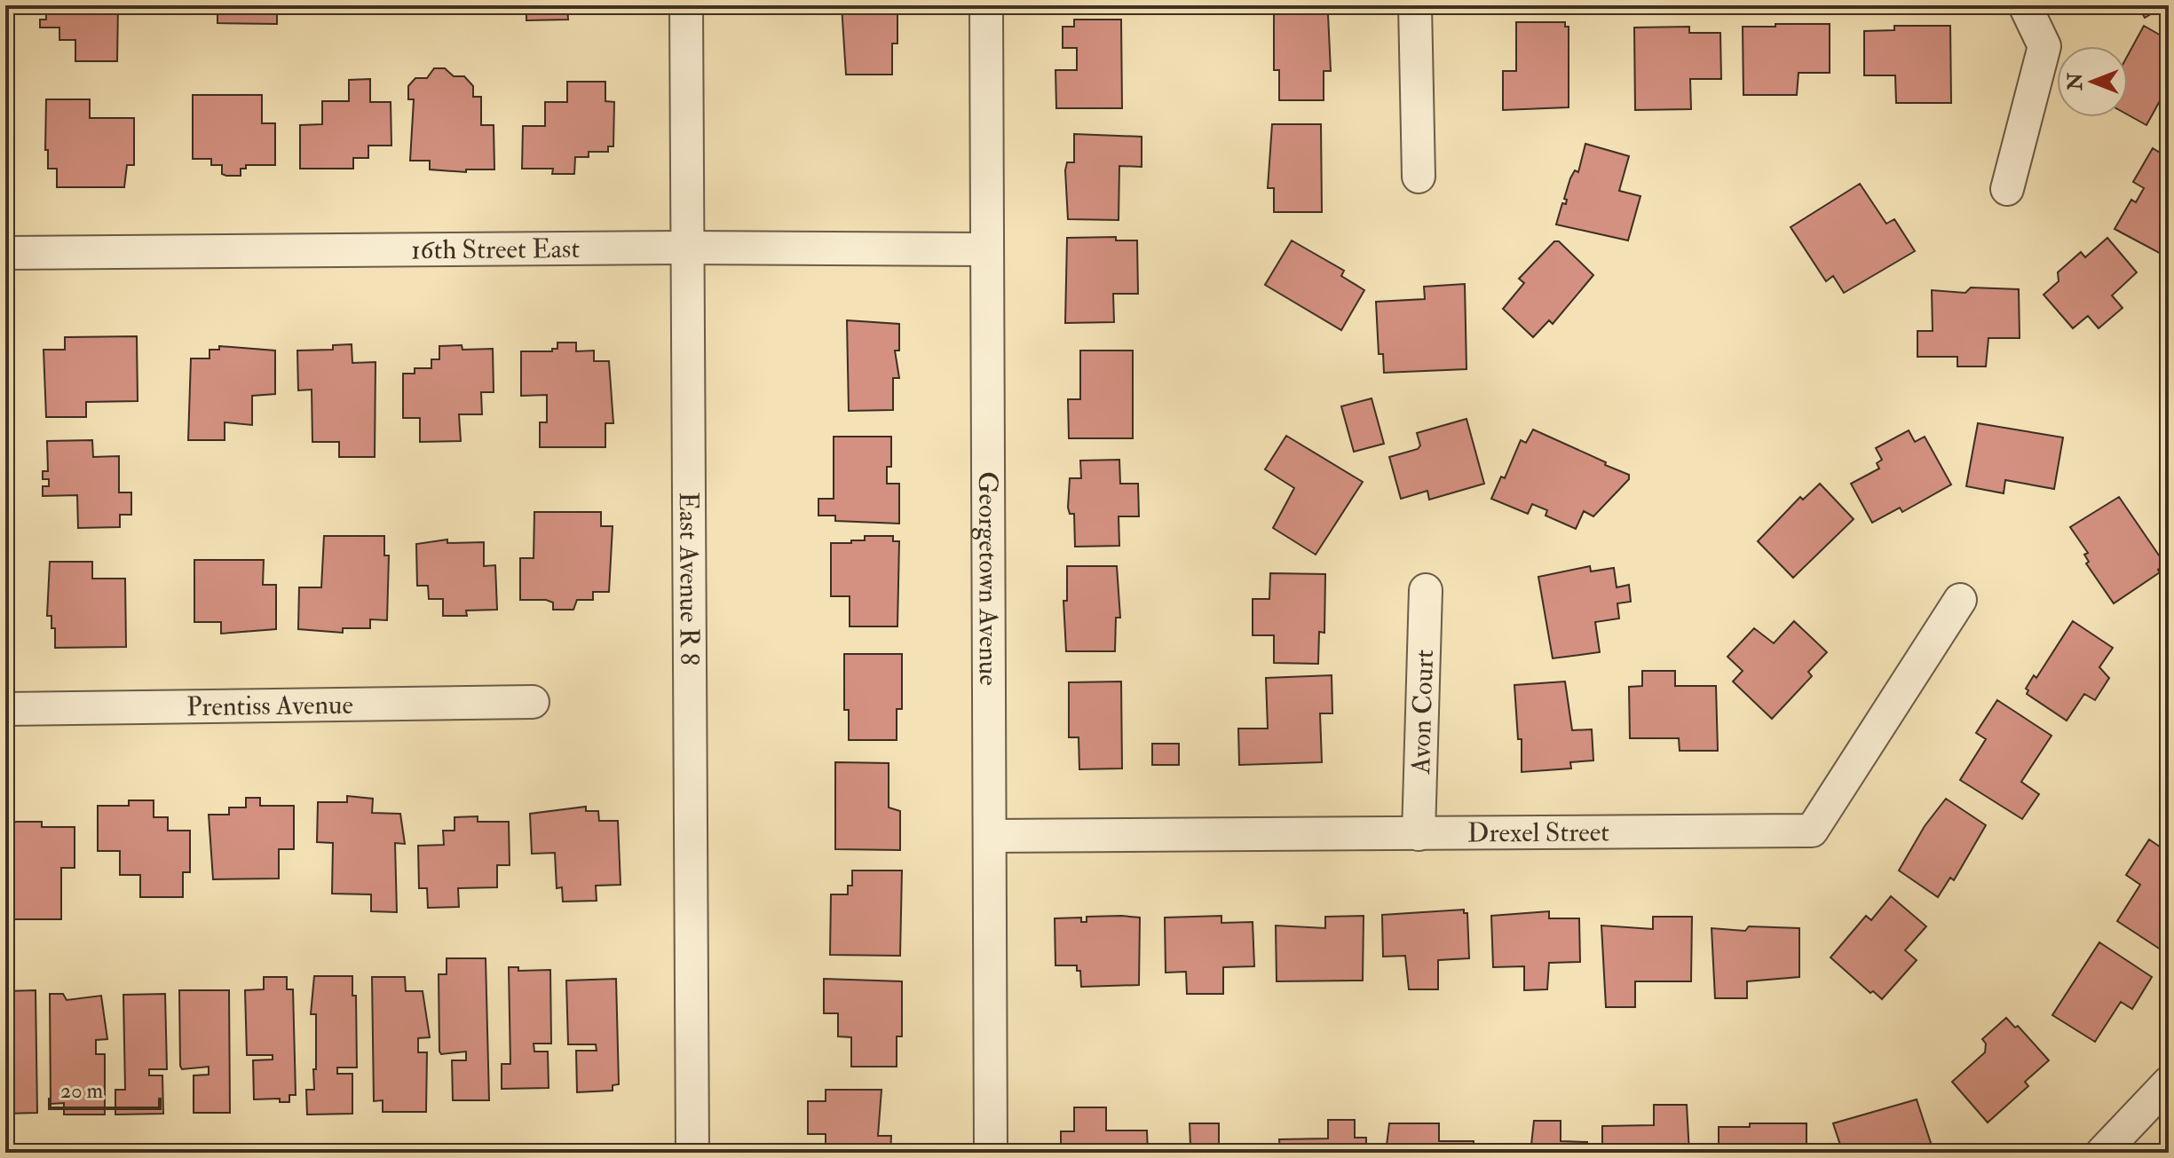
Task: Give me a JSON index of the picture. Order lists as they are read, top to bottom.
{
  "streets": {
    "street": [
      "16th Street East",
      "East Avenue R 8",
      "Georgetown Avenue",
      "Prentiss Avenue",
      "Avon Court",
      "Drexel Street"
    ]
  },
  "crossings": [
    ["16th Street East", "East Avenue R 8"],
    ["16th Street East", "Georgetown Avenue"],
    ["Georgetown Avenue", "Drexel Street"],
    ["Avon Court", "Drexel Street"]
  ],
  "scale_bar": "20 m",
  "north": "left"
}
